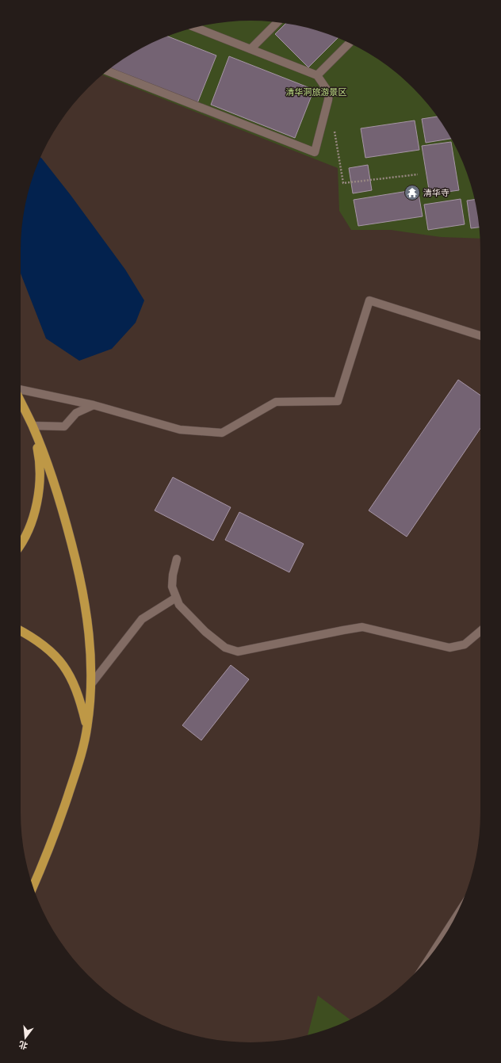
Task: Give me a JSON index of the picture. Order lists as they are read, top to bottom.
{
  "parks": ["清华洞旅游景区"],
  "places": {
    "temple": ["清华寺"]
  },
  "north": "bottom"
}
